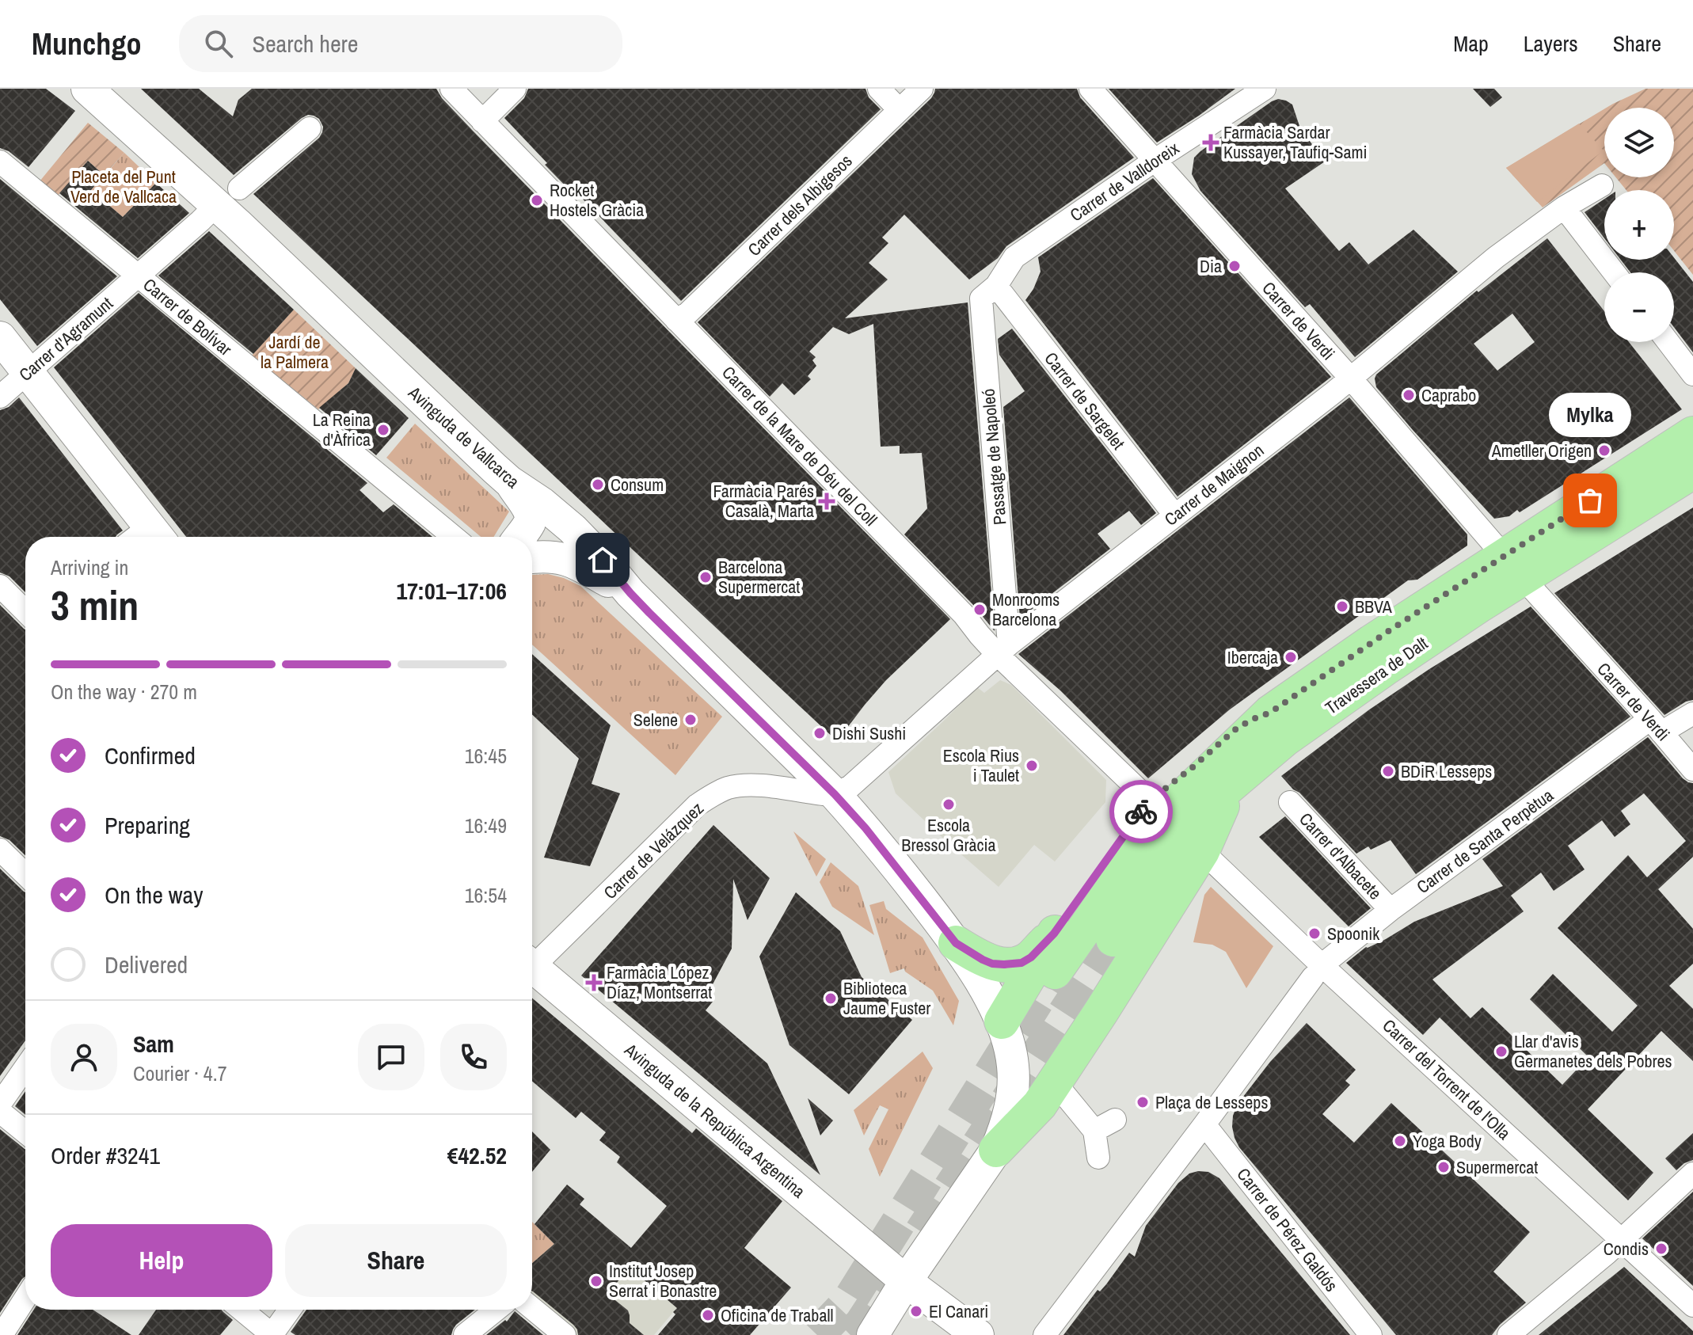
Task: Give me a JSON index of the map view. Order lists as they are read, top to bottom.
{
  "streets": {
    "main road": ["Avinguda de Vallcarca", "Travessera de Dalt", "Avinguda de la República Argentina"],
    "street": [
      "Carrer de Valldoreix",
      "Carrer dels Albigesos",
      "Carrer de Bolívar",
      "Carrer de Verdi",
      "Carrer d'Agramunt",
      "Carrer de Sargelet",
      "Carrer de la Mare de Déu del Coll",
      "Passatge de Napoleó",
      "Carrer de Maignon",
      "Carrer de Santa Perpètua",
      "Carrer de Velázquez",
      "Carrer d'Albacete",
      "Carrer del Torrent de l'Olla",
      "Carrer de Pérez Galdós"
    ]
  },
  "crossings": [
    ["Carrer de Valldoreix", "Carrer de Verdi"],
    ["Carrer de Valldoreix", "Carrer de Sargelet"],
    ["Carrer de Valldoreix", "Passatge de Napoleó"],
    ["Carrer dels Albigesos", "Carrer de la Mare de Déu del Coll"],
    ["Carrer de Bolívar", "Carrer d'Agramunt"],
    ["Carrer de Verdi", "Carrer de Maignon"],
    ["Carrer de Verdi", "Travessera de Dalt"],
    ["Carrer de Verdi", "Carrer de Santa Perpètua"],
    ["Carrer d'Agramunt", "Avinguda de Vallcarca"],
    ["Carrer de Sargelet", "Passatge de Napoleó"],
    ["Carrer de Sargelet", "Carrer de Maignon"],
    ["Avinguda de Vallcarca", "Carrer de Maignon"],
    ["Avinguda de Vallcarca", "Carrer de Velázquez"],
    ["Carrer de la Mare de Déu del Coll", "Passatge de Napoleó"],
    ["Carrer de la Mare de Déu del Coll", "Carrer de Maignon"],
    ["Carrer de la Mare de Déu del Coll", "Travessera de Dalt"],
    ["Carrer de la Mare de Déu del Coll", "Carrer del Torrent de l'Olla"],
    ["Passatge de Napoleó", "Carrer de Maignon"],
    ["Carrer de Maignon", "Carrer de Velázquez"],
    ["Travessera de Dalt", "Carrer del Torrent de l'Olla"],
    ["Carrer de Santa Perpètua", "Carrer d'Albacete"],
    ["Carrer de Santa Perpètua", "Carrer del Torrent de l'Olla"]
  ],
  "parks": ["Placeta del Punt Verd de Vallcaca", "Jardí de la Palmera"],
  "places": {
    "health": ["Farmàcia Sardar Kussayer, Taufiq-Sami", "Farmàcia Parés Casalà, Marta", "Farmàcia López Díaz, Montserrat"],
    "other": [
      "Rocket Hostels Gràcia",
      "Dia",
      "Caprabo",
      "La Reina d'Àfrica",
      "Ametller Origen",
      "Consum",
      "Mylka",
      "Barcelona Supermercat",
      "BBVA",
      "Monrooms Barcelona",
      "Ibercaja",
      "Selene",
      "Dishi Sushi",
      "Escola Rius i Taulet",
      "BDiR Lesseps",
      "Escola Bressol Gràcia",
      "Spoonik",
      "Biblioteca Jaume Fuster",
      "Llar d'avis Germanetes dels Pobres",
      "Plaça de Lesseps",
      "Yoga Body",
      "Supermercat",
      "Condis",
      "Institut Josep Serrat i Bonastre",
      "El Canari",
      "Oficina de Traball"
    ]
  },
  "page": {
    "header": "Munchgo",
    "search": "Search here",
    "nav": ["Map", "Layers", "Share"],
    "map_buttons": ["+", "−"],
    "bubble": "Mylka",
    "heading": ["3 min", "Arriving in", "17:01–17:06"],
    "panel": [
      "Sam",
      "Courier · 4.7",
      "Order #3241",
      "€42.52"
    ],
    "bar": "On the way · 270 m",
    "list": [
      ["Confirmed", "16:45"],
      ["Preparing", "16:49"],
      ["On the way", "16:54"],
      "Delivered"
    ],
    "buttons": ["Help", "Share"]
  }
}
